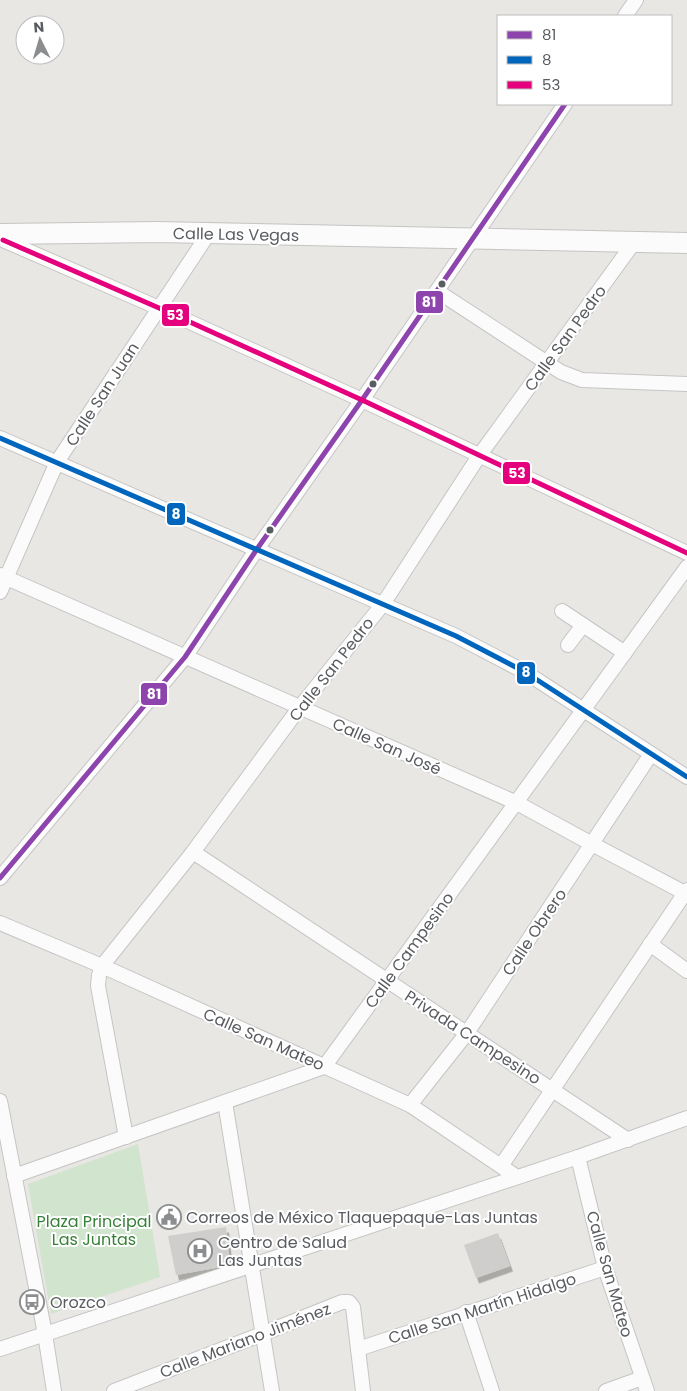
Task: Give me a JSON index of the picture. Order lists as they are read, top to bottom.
{
  "streets": {
    "street": [
      "Calle Las Vegas",
      "Calle San Pedro",
      "Calle San Juan",
      "Calle San José",
      "Calle Obrero",
      "Calle Campesino",
      "Privada Campesino",
      "Calle San Mateo",
      "Calle San Martín Hidalgo",
      "Calle Mariano Jiménez"
    ]
  },
  "crossings": [
    ["Calle Las Vegas", "Calle San Pedro"],
    ["Calle Las Vegas", "Calle San Juan"],
    ["Calle San Pedro", "Calle San José"],
    ["Calle San Pedro", "Privada Campesino"],
    ["Calle San Pedro", "Calle San Mateo"],
    ["Calle San Juan", "Calle San José"],
    ["Calle San José", "Calle Obrero"],
    ["Calle San José", "Calle Campesino"],
    ["Calle Obrero", "Privada Campesino"],
    ["Calle Obrero", "Calle San Mateo"],
    ["Calle Campesino", "Privada Campesino"],
    ["Calle Campesino", "Calle San Mateo"],
    ["Calle San Mateo", "Calle San Martín Hidalgo"],
    ["Calle San Martín Hidalgo", "Calle Mariano Jiménez"]
  ],
  "parks": ["Plaza Principal Las Juntas"],
  "places": {
    "public building": ["Correos de México Tlaquepaque-Las Juntas"],
    "hospital": ["Centro de Salud Las Juntas"],
    "bus stop": ["Orozco"]
  },
  "lines": ["transit line 81", "transit line 53", "transit line 8"],
  "legend": ["81", "8", "53"],
  "north": "top"
}
